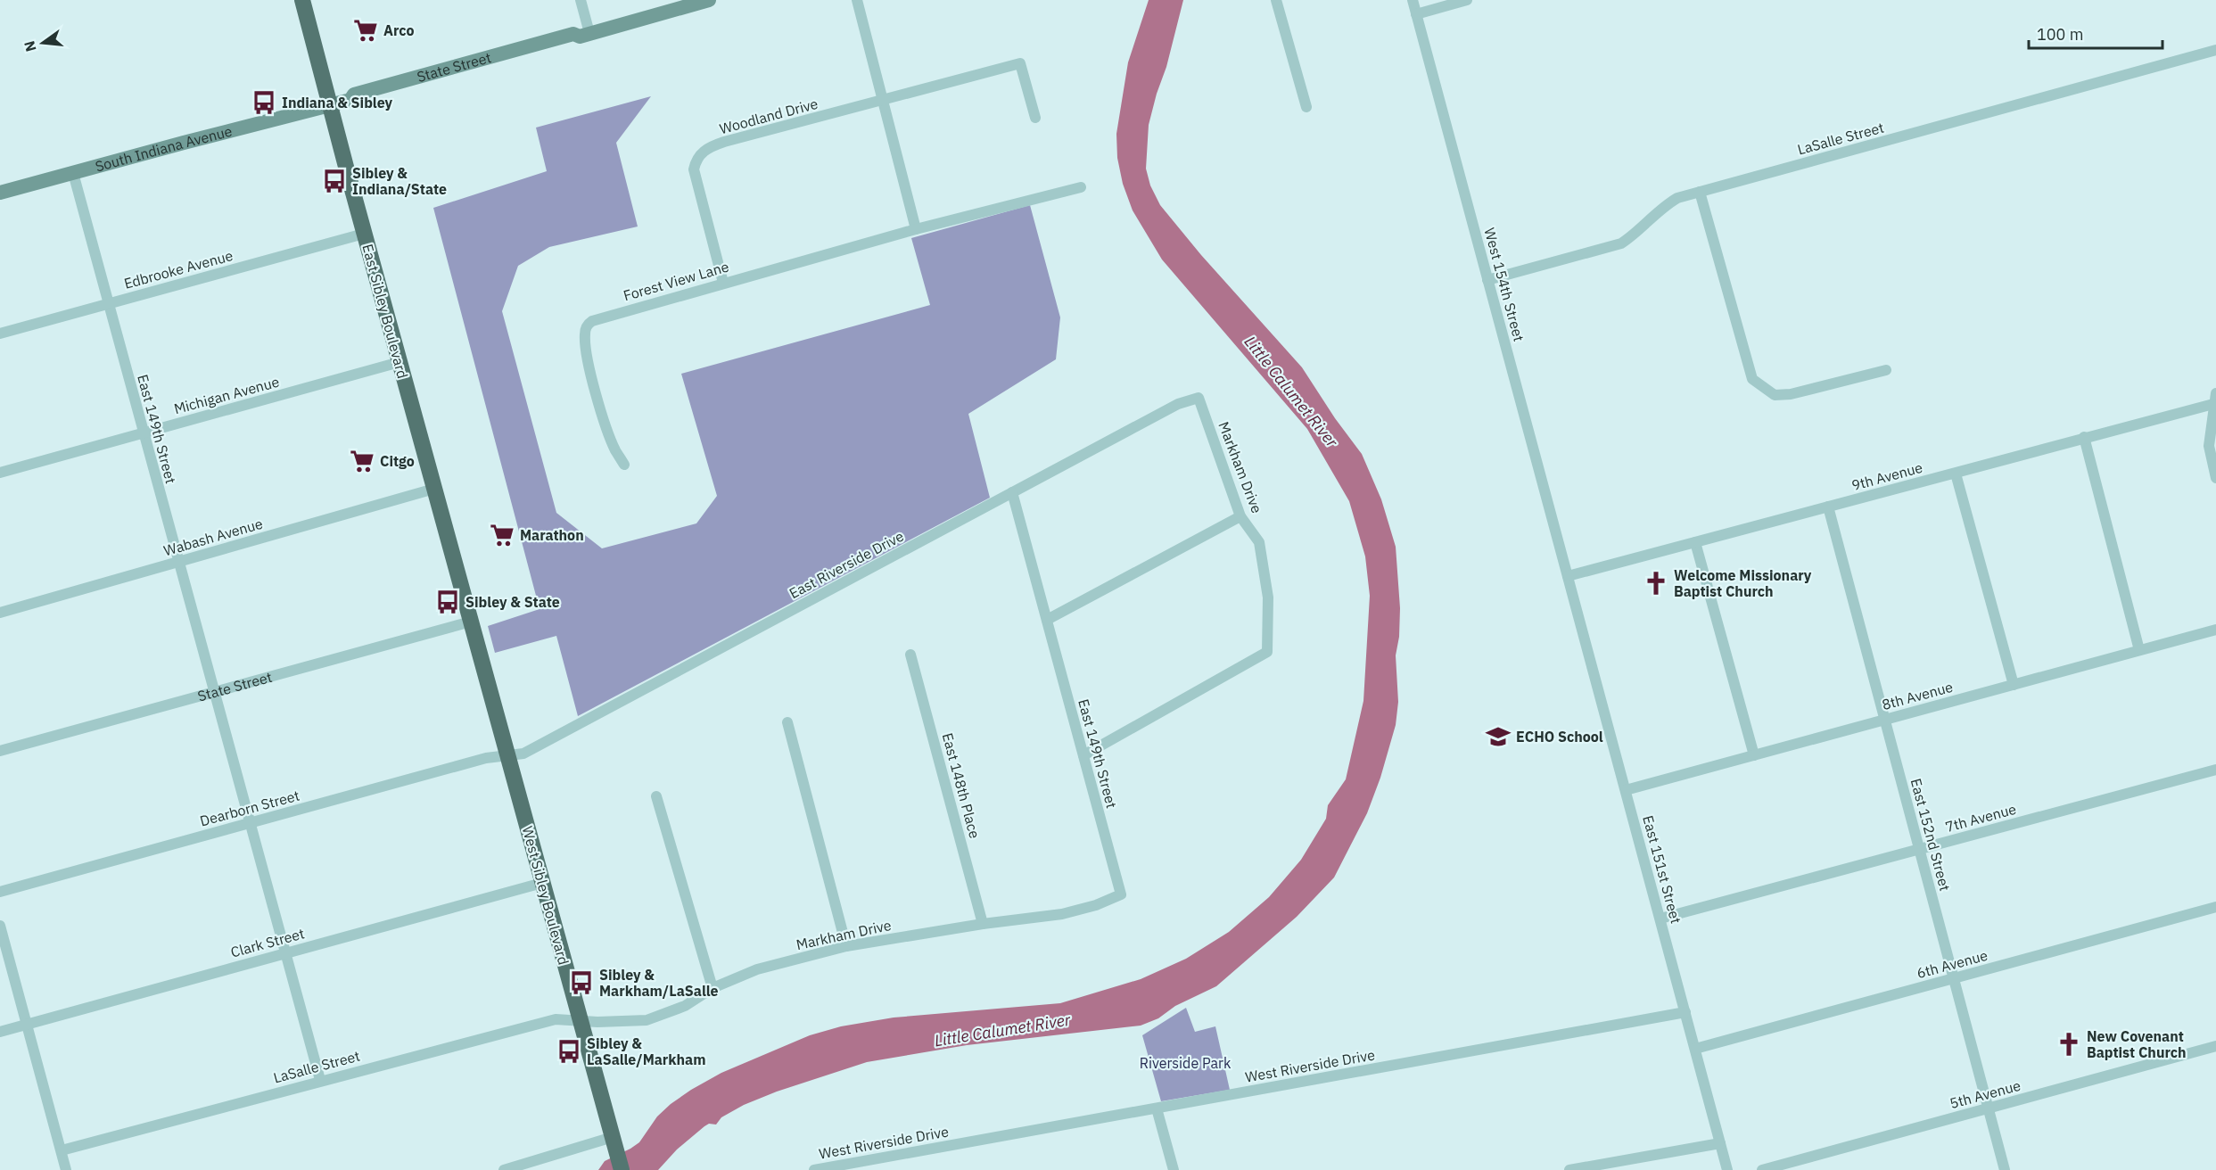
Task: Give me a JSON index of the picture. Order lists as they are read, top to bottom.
{
  "streets": {
    "main road": [
      "State Street",
      "South Indiana Avenue",
      "East Sibley Boulevard",
      "West Sibley Boulevard"
    ],
    "street": [
      "Woodland Drive",
      "LaSalle Street",
      "Edbrooke Avenue",
      "Forest View Lane",
      "West 154th Street",
      "Michigan Avenue",
      "East 149th Street",
      "Markham Drive",
      "9th Avenue",
      "Wabash Avenue",
      "East Riverside Drive",
      "8th Avenue",
      "East 148th Place",
      "Dearborn Street",
      "7th Avenue",
      "East 152nd Street",
      "East 151st Street",
      "Clark Street",
      "6th Avenue",
      "West Riverside Drive",
      "5th Avenue"
    ]
  },
  "crossings": [
    ["State Street", "South Indiana Avenue"],
    ["State Street", "East Sibley Boulevard"],
    ["State Street", "East 149th Street"],
    ["State Street", "West Sibley Boulevard"],
    ["Woodland Drive", "Forest View Lane"],
    ["LaSalle Street", "West 154th Street"],
    ["LaSalle Street", "East 149th Street"],
    ["LaSalle Street", "Markham Drive"],
    ["LaSalle Street", "West Sibley Boulevard"],
    ["South Indiana Avenue", "East Sibley Boulevard"],
    ["South Indiana Avenue", "East 149th Street"],
    ["Edbrooke Avenue", "East Sibley Boulevard"],
    ["Edbrooke Avenue", "East 149th Street"],
    ["West 154th Street", "9th Avenue"],
    ["West 154th Street", "East 151st Street"],
    ["East Sibley Boulevard", "Michigan Avenue"],
    ["East Sibley Boulevard", "Wabash Avenue"],
    ["East Sibley Boulevard", "West Sibley Boulevard"],
    ["Michigan Avenue", "East 149th Street"],
    ["East 149th Street", "Markham Drive"],
    ["East 149th Street", "Wabash Avenue"],
    ["East 149th Street", "East Riverside Drive"],
    ["East 149th Street", "Dearborn Street"],
    ["East 149th Street", "Clark Street"],
    ["Markham Drive", "East Riverside Drive"],
    ["Markham Drive", "East 148th Place"],
    ["Markham Drive", "West Sibley Boulevard"],
    ["9th Avenue", "East 152nd Street"],
    ["9th Avenue", "East 151st Street"],
    ["East Riverside Drive", "Dearborn Street"],
    ["East Riverside Drive", "West Sibley Boulevard"],
    ["8th Avenue", "East 152nd Street"],
    ["8th Avenue", "East 151st Street"],
    ["Dearborn Street", "West Sibley Boulevard"],
    ["7th Avenue", "East 152nd Street"],
    ["7th Avenue", "East 151st Street"],
    ["East 152nd Street", "6th Avenue"],
    ["East 152nd Street", "5th Avenue"],
    ["East 151st Street", "6th Avenue"],
    ["East 151st Street", "West Riverside Drive"],
    ["West Sibley Boulevard", "Clark Street"]
  ],
  "water": ["Little Calumet River"],
  "parks": ["Riverside Park"],
  "places": {
    "supermarket": ["Arco", "Citgo", "Marathon"],
    "bus stop": [
      "Indiana & Sibley",
      "Sibley & Indiana/State",
      "Sibley & State",
      "Sibley & Markham/LaSalle",
      "Sibley & LaSalle/Markham"
    ],
    "church": ["Welcome Missionary Baptist Church", "New Covenant Baptist Church"],
    "school or university": ["ECHO School"]
  },
  "scale_bar": "100 m",
  "north": "left"
}
